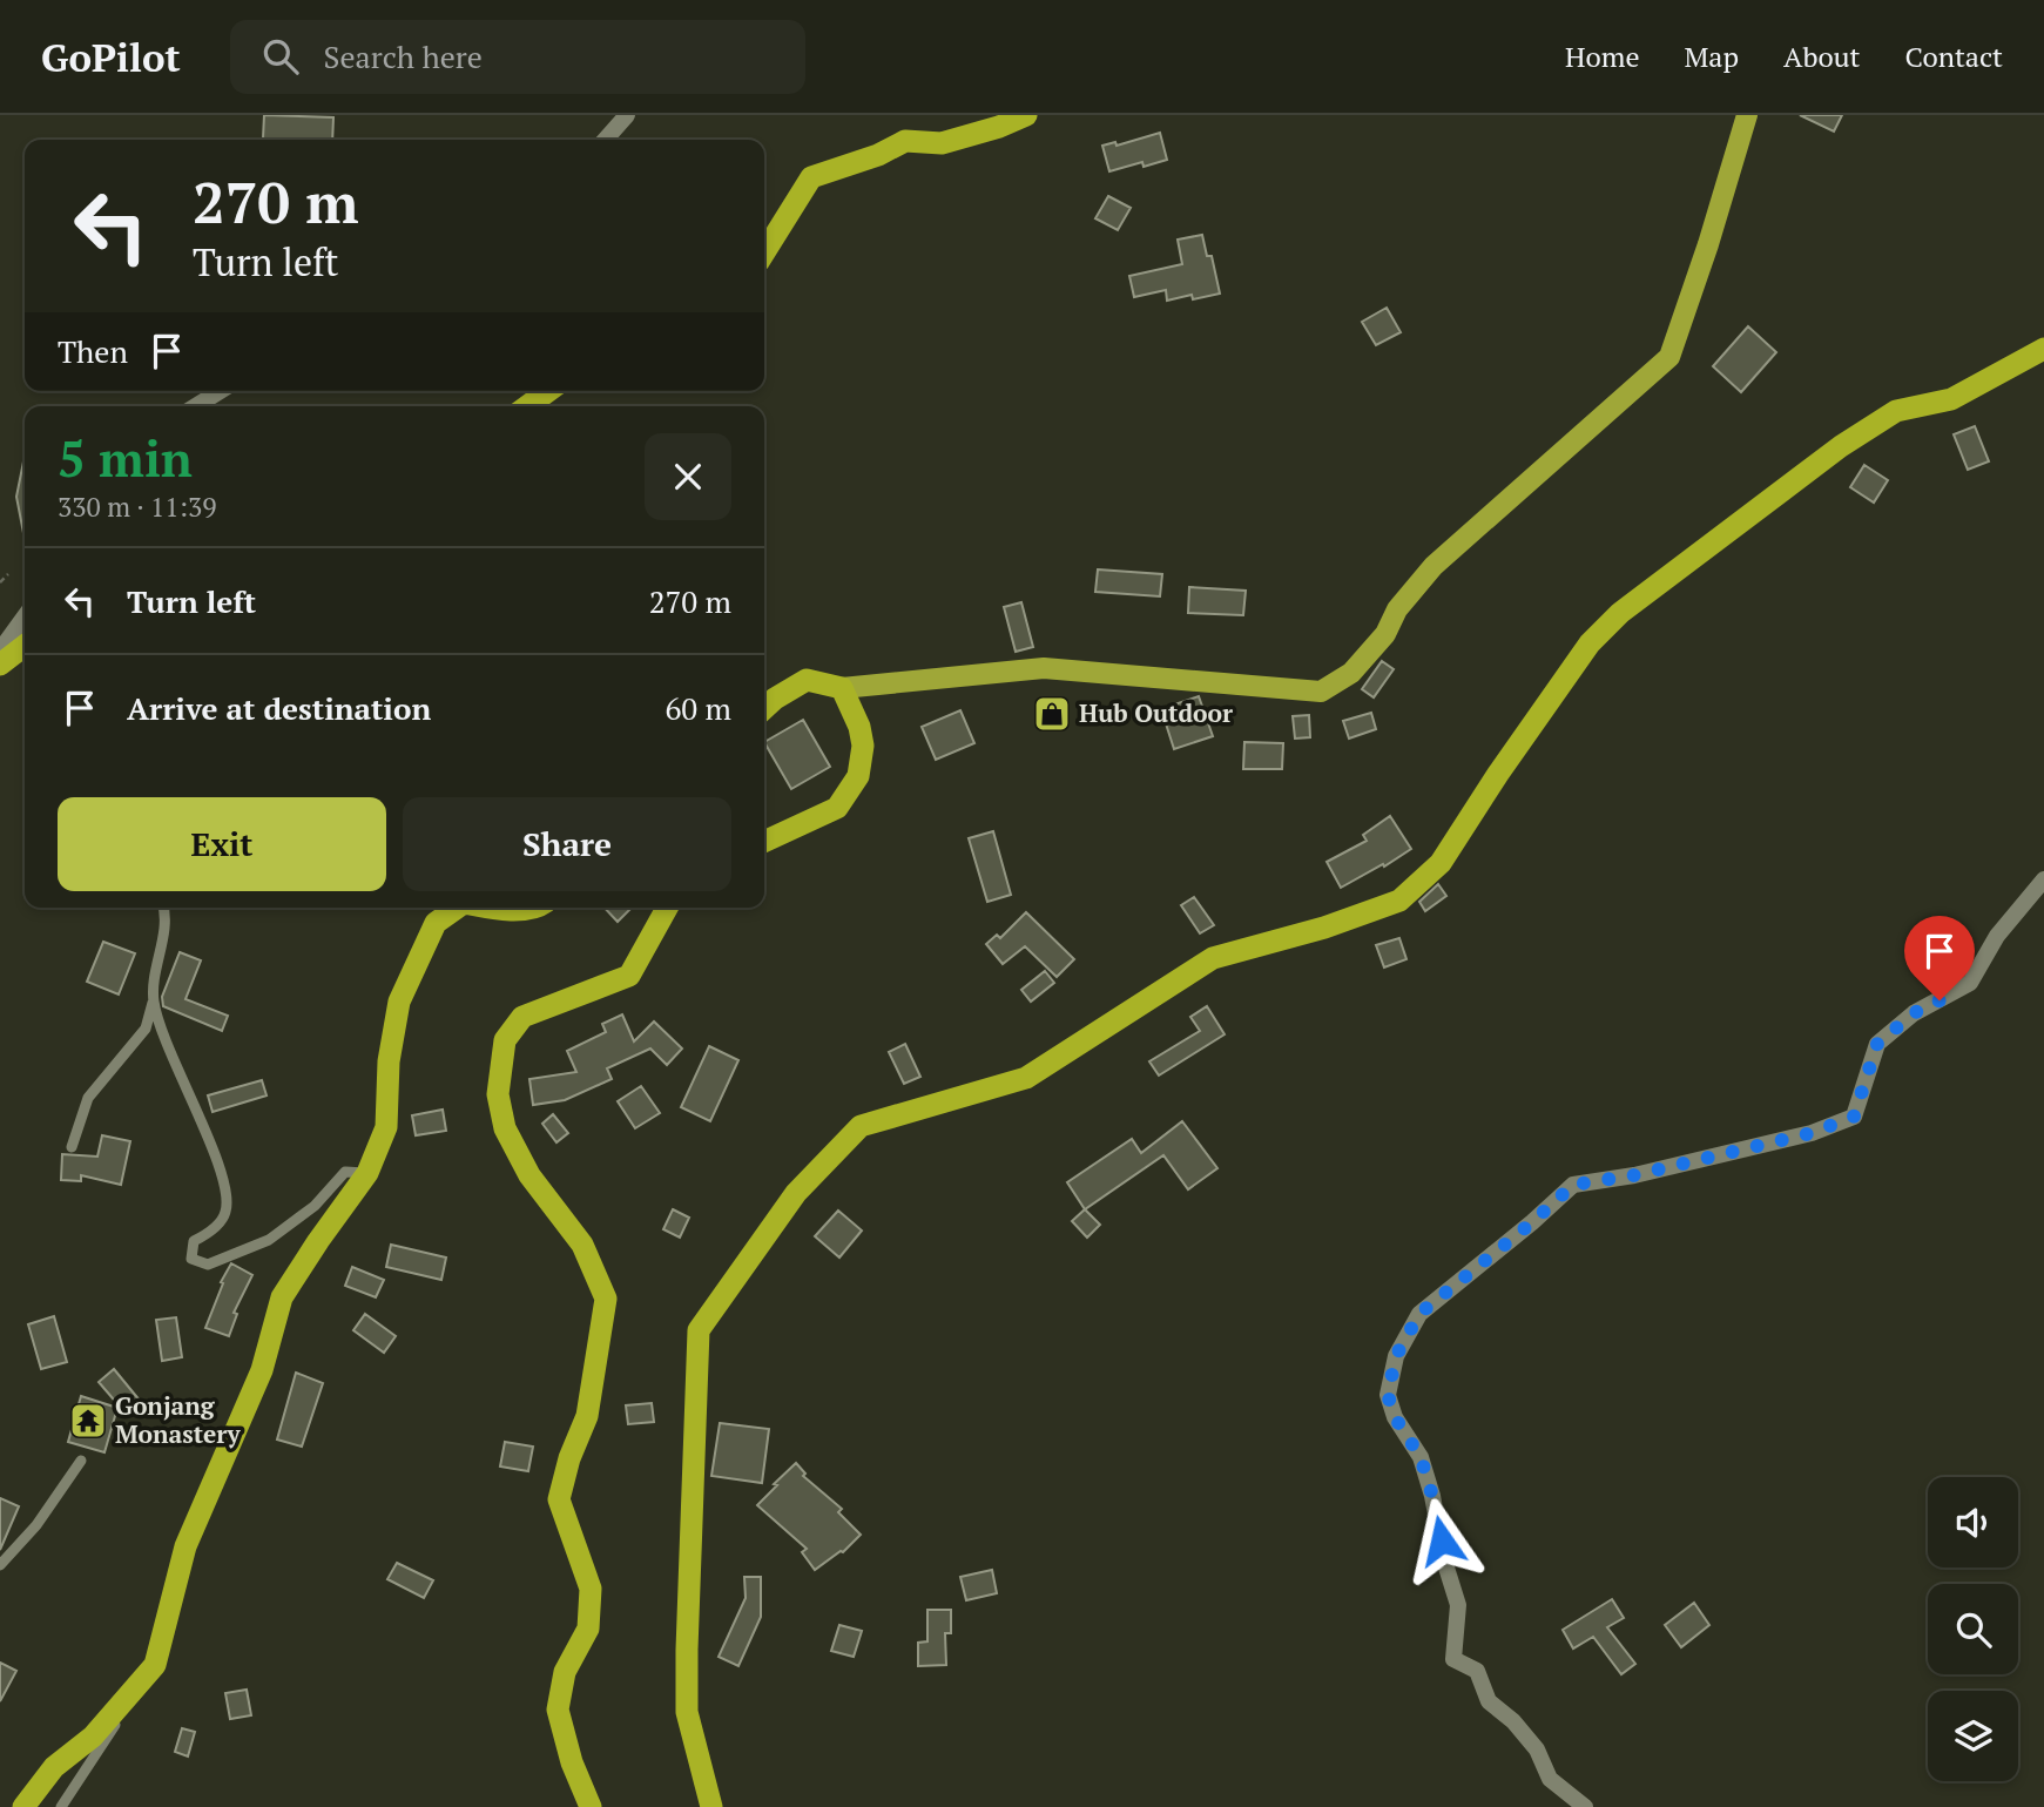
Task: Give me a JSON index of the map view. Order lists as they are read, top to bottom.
{
  "places": {
    "shop": ["Hub Outdoor"],
    "temple": ["Gonjang Monastery"]
  },
  "page": {
    "header": "GoPilot",
    "search": "Search here",
    "nav": [
      "Home",
      "Map",
      "About",
      "Contact"
    ],
    "turn": ["270 m", "Turn left"],
    "then": "Then",
    "heading": ["5 min", "330 m · 11:39"],
    "list": [
      {
        "name": "Turn left",
        "value": "270 m"
      },
      {
        "name": "Arrive at destination",
        "value": "60 m"
      }
    ],
    "buttons": ["Exit", "Share"]
  }
}
